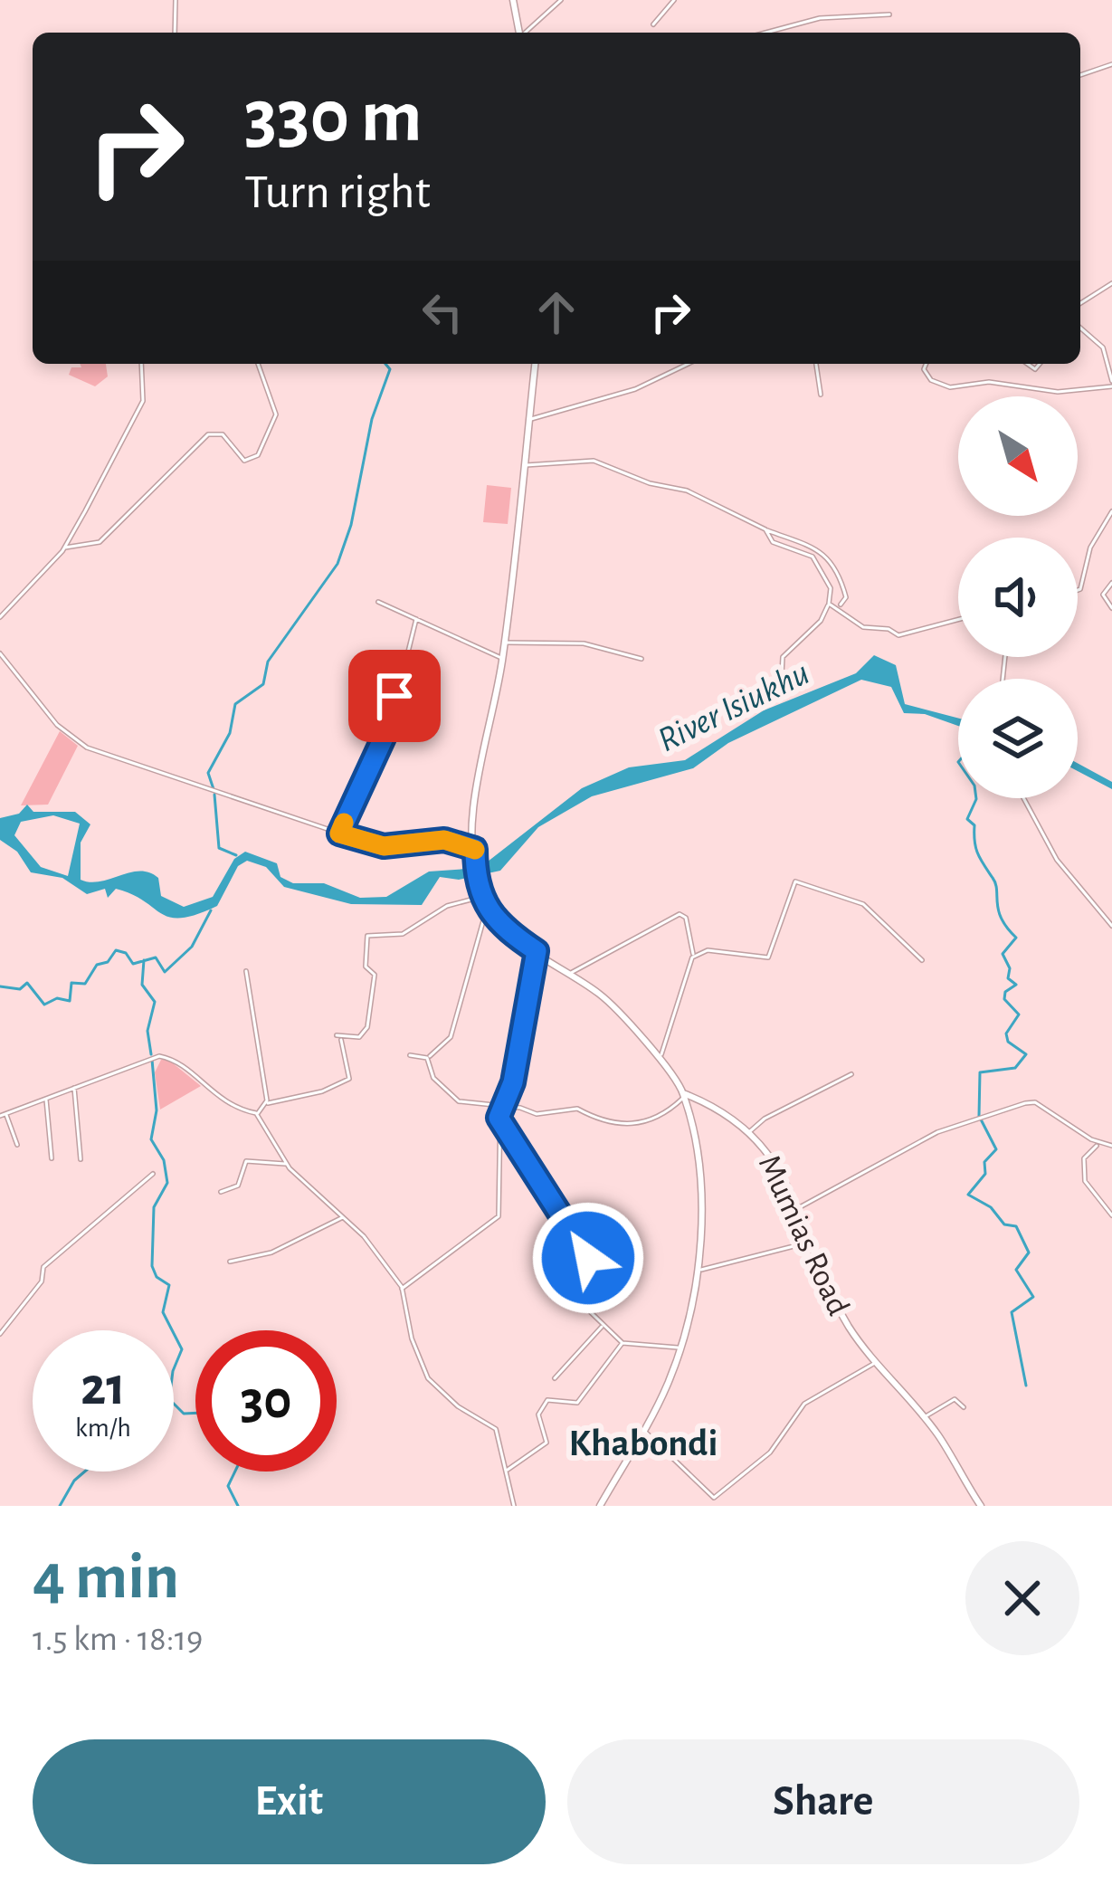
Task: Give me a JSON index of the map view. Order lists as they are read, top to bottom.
{
  "streets": {
    "street": ["Mumias Road"]
  },
  "districts": ["Khabondi"],
  "water": ["River Isiukhu"],
  "north": "bottom right",
  "page": {
    "turn": ["330 m", "Turn right"],
    "speed": "21 km/h",
    "limit": "30",
    "heading": ["4 min", "1.5 km · 18:19"],
    "buttons": ["Exit", "Share"]
  }
}
